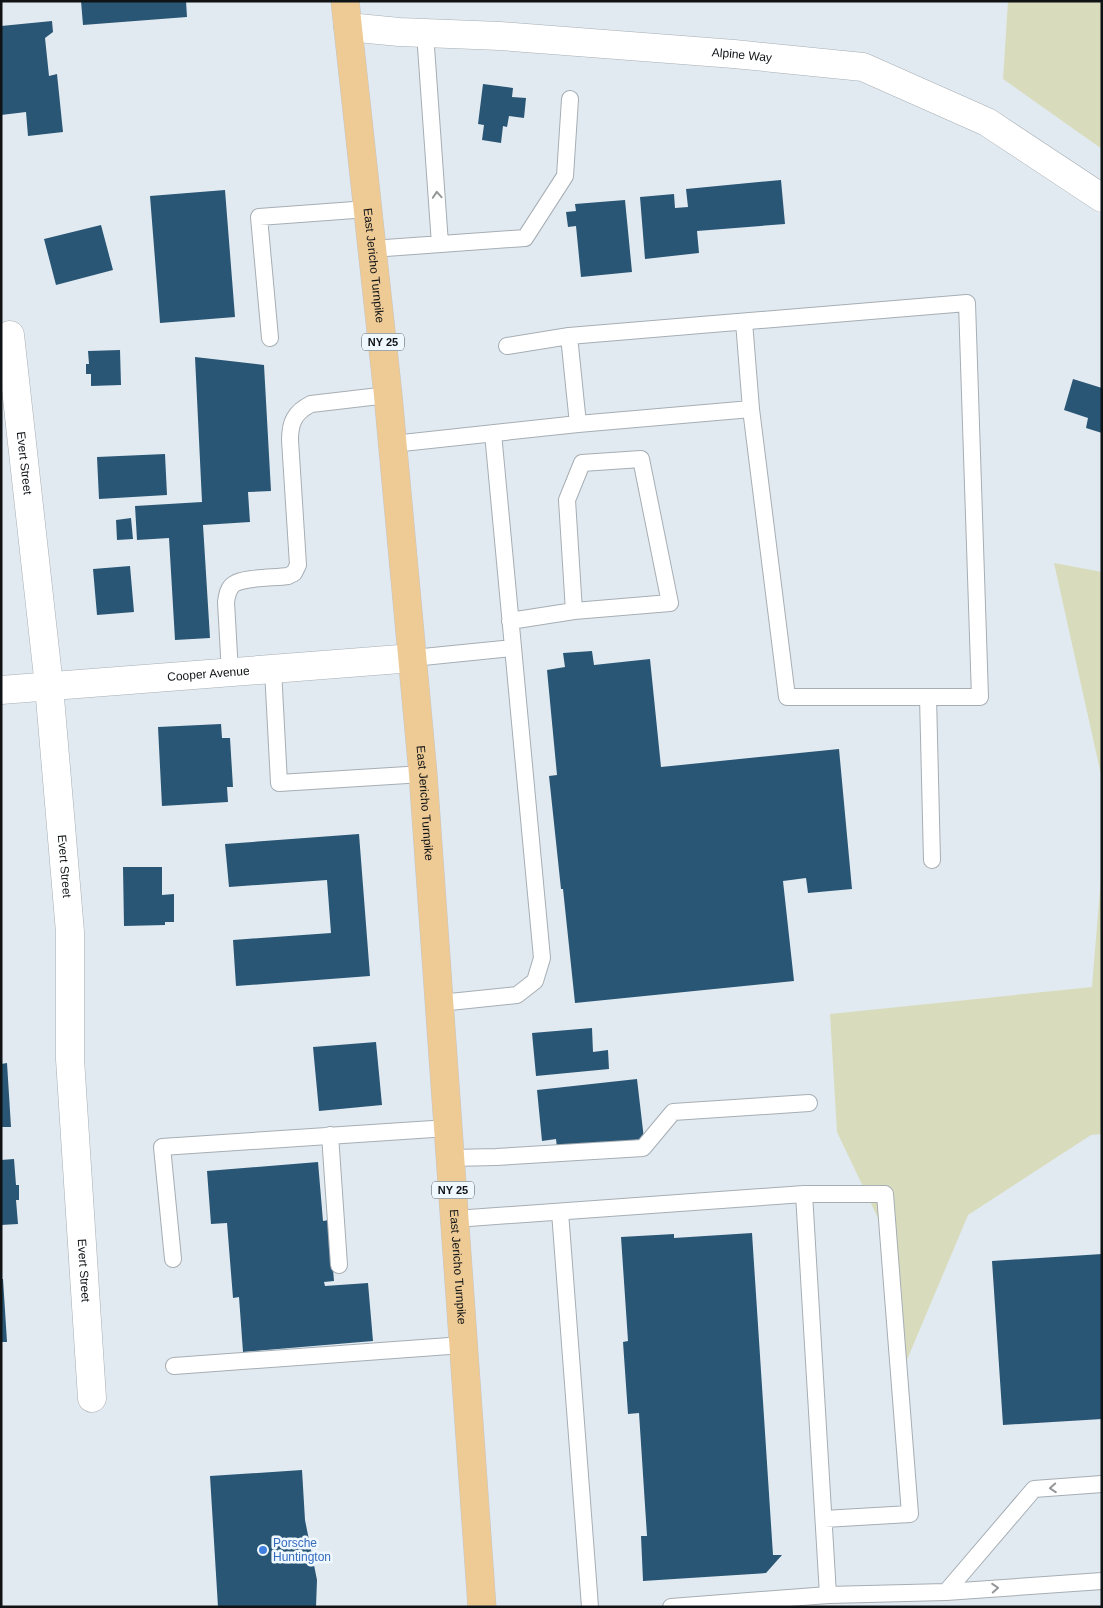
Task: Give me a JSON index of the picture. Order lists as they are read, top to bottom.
{
  "streets": {
    "main road": ["East Jericho Turnpike", "NY 25"],
    "street": ["Alpine Way", "Evert Street", "Cooper Avenue"]
  },
  "crossings": [
    ["Alpine Way", "East Jericho Turnpike"],
    ["East Jericho Turnpike", "Cooper Avenue"],
    ["Evert Street", "Cooper Avenue"]
  ],
  "places": ["Porsche Huntington"]
}
